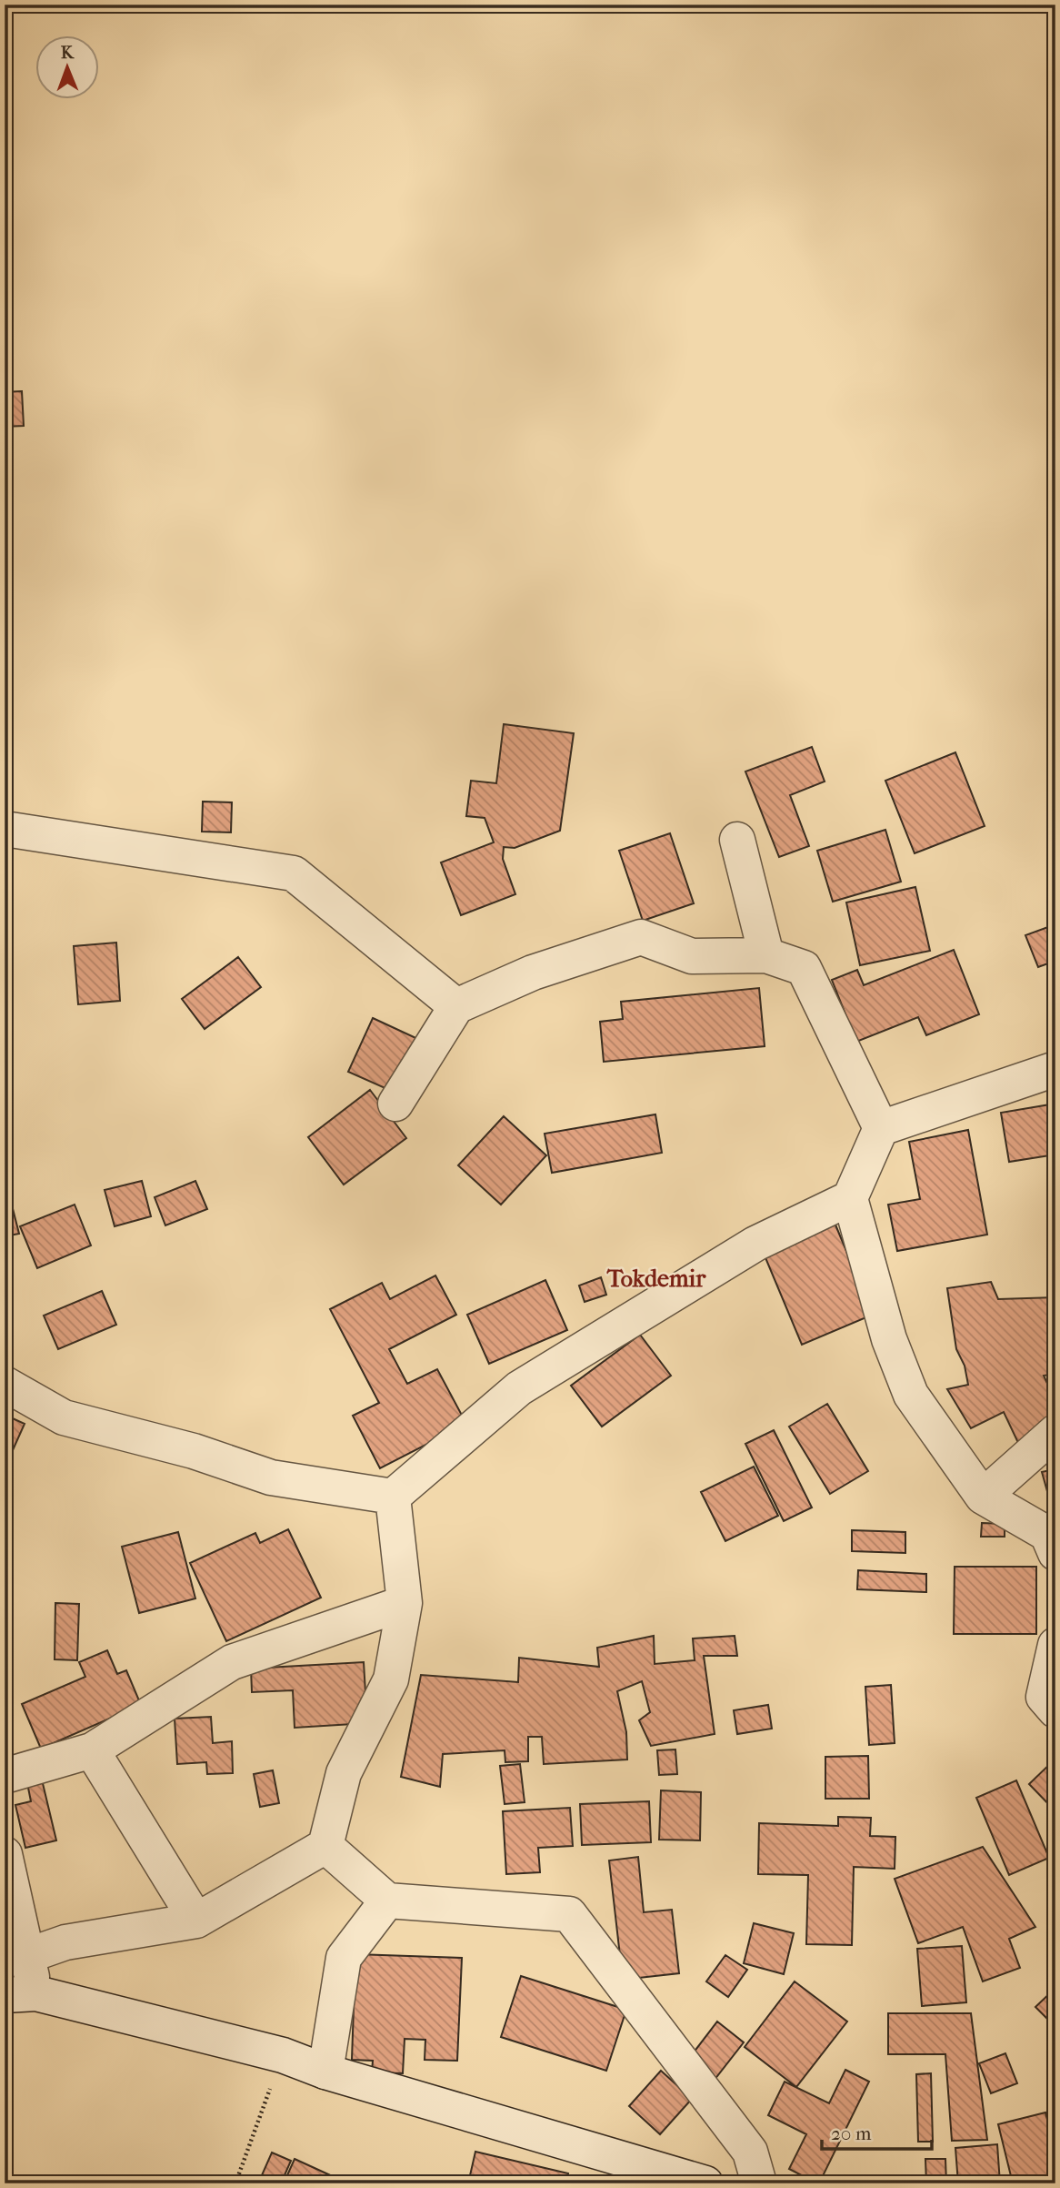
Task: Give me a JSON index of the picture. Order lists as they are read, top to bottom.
{
  "districts": ["Tokdemir"],
  "scale_bar": "20 m",
  "north": "top"
}
